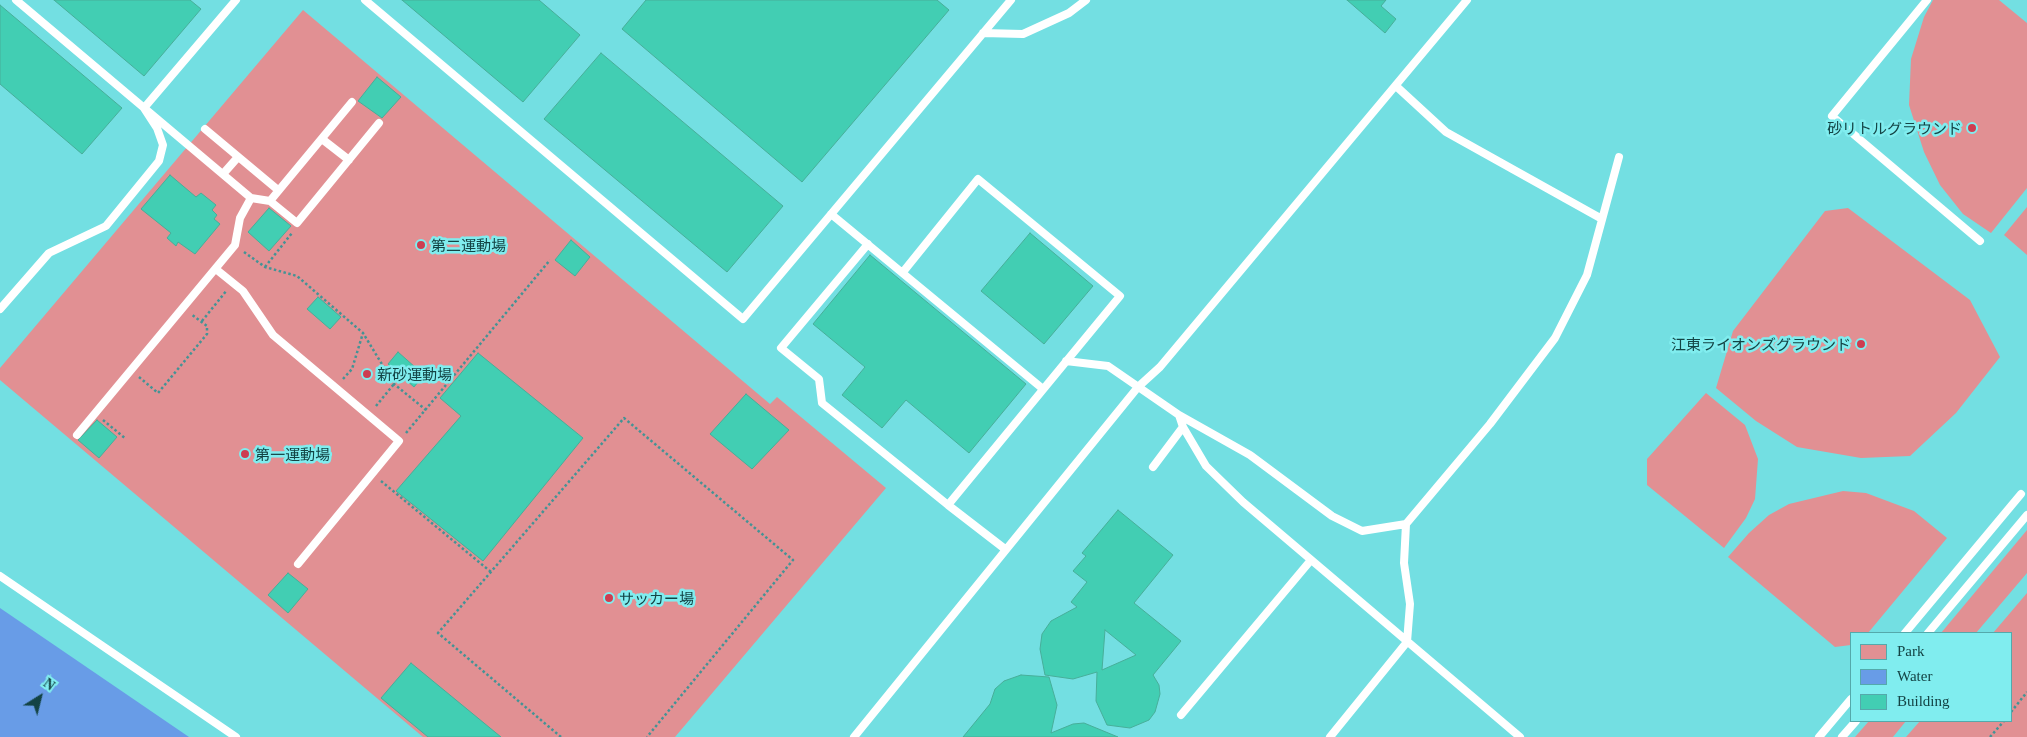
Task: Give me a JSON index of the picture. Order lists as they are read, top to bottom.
{
  "places": [
    "砂リトルグラウンド",
    "第二運動場",
    "江東ライオンズグラウンド",
    "新砂運動場",
    "第一運動場",
    "サッカー場"
  ],
  "legend": ["Park", "Water", "Building"],
  "north": "top right"
}
